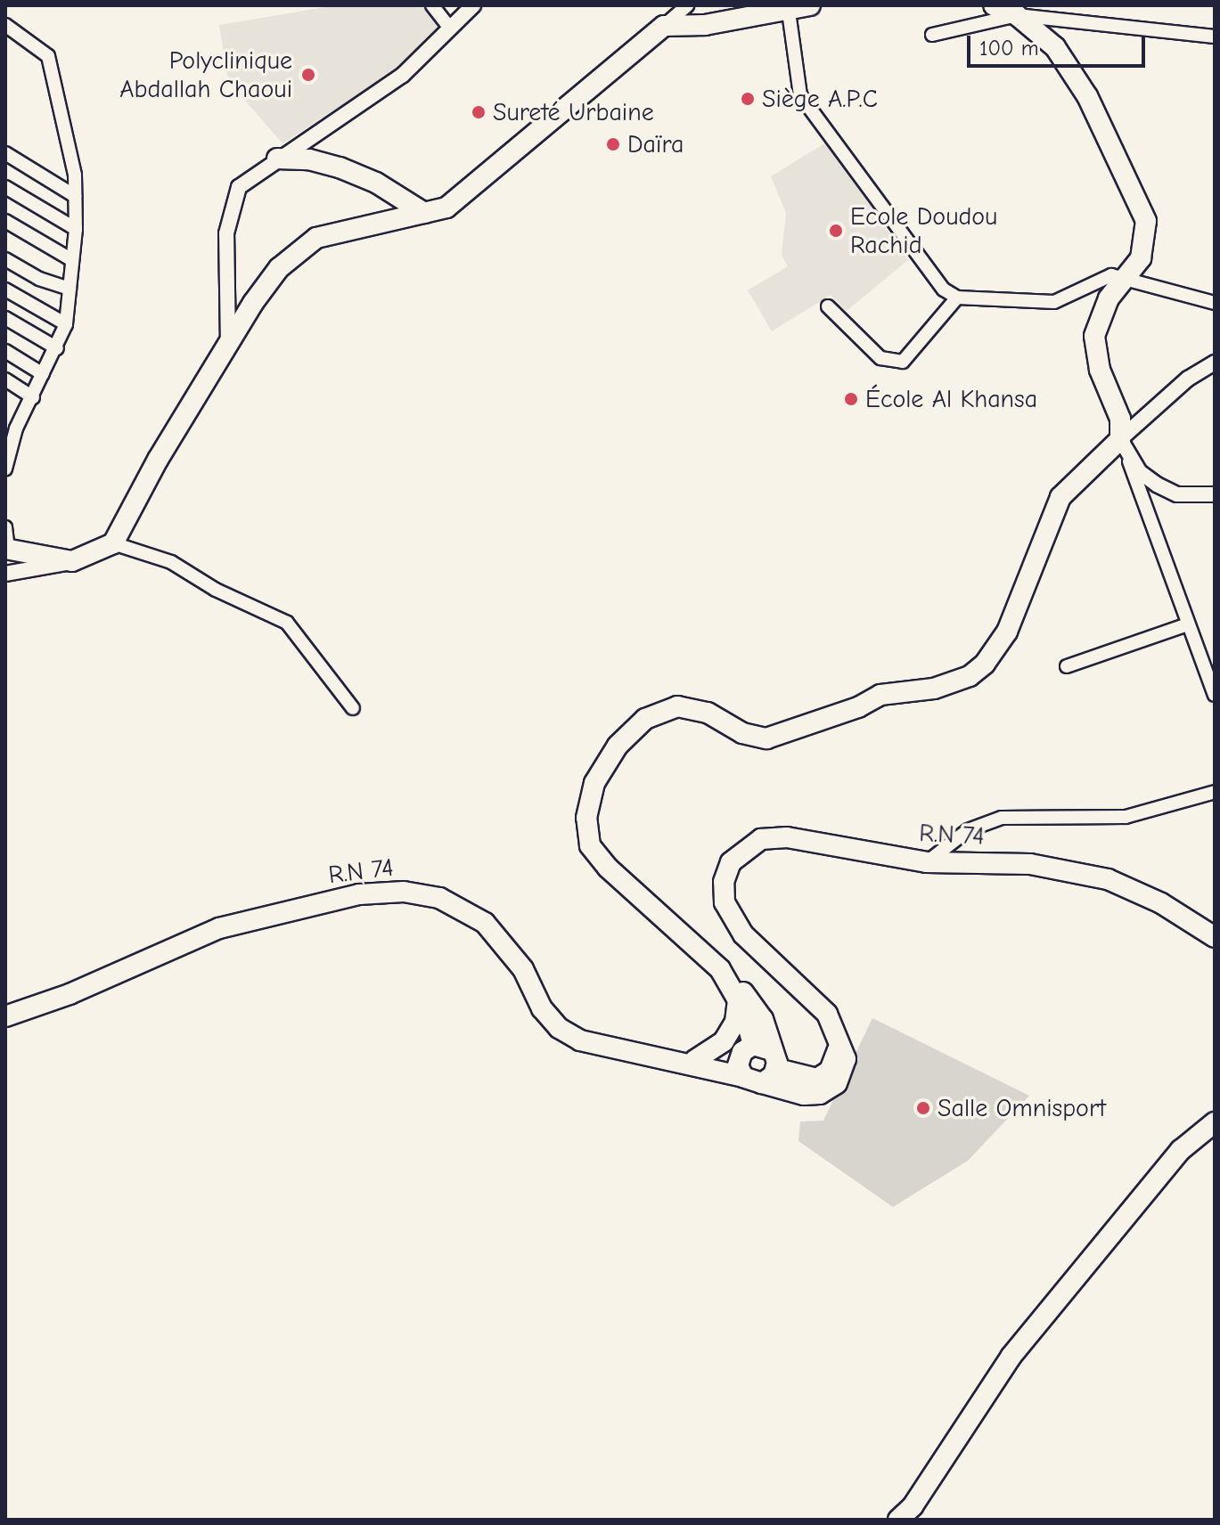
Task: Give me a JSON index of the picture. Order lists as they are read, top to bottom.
{
  "streets": {
    "main road": ["R.N 74"]
  },
  "places": [
    "Polyclinique Abdallah Chaoui",
    "Siège A.P.C",
    "Sureté Urbaine",
    "Daïra",
    "Ecole Doudou Rachid",
    "École Al Khansa",
    "Salle Omnisport"
  ],
  "scale_bar": "100 m"
}
